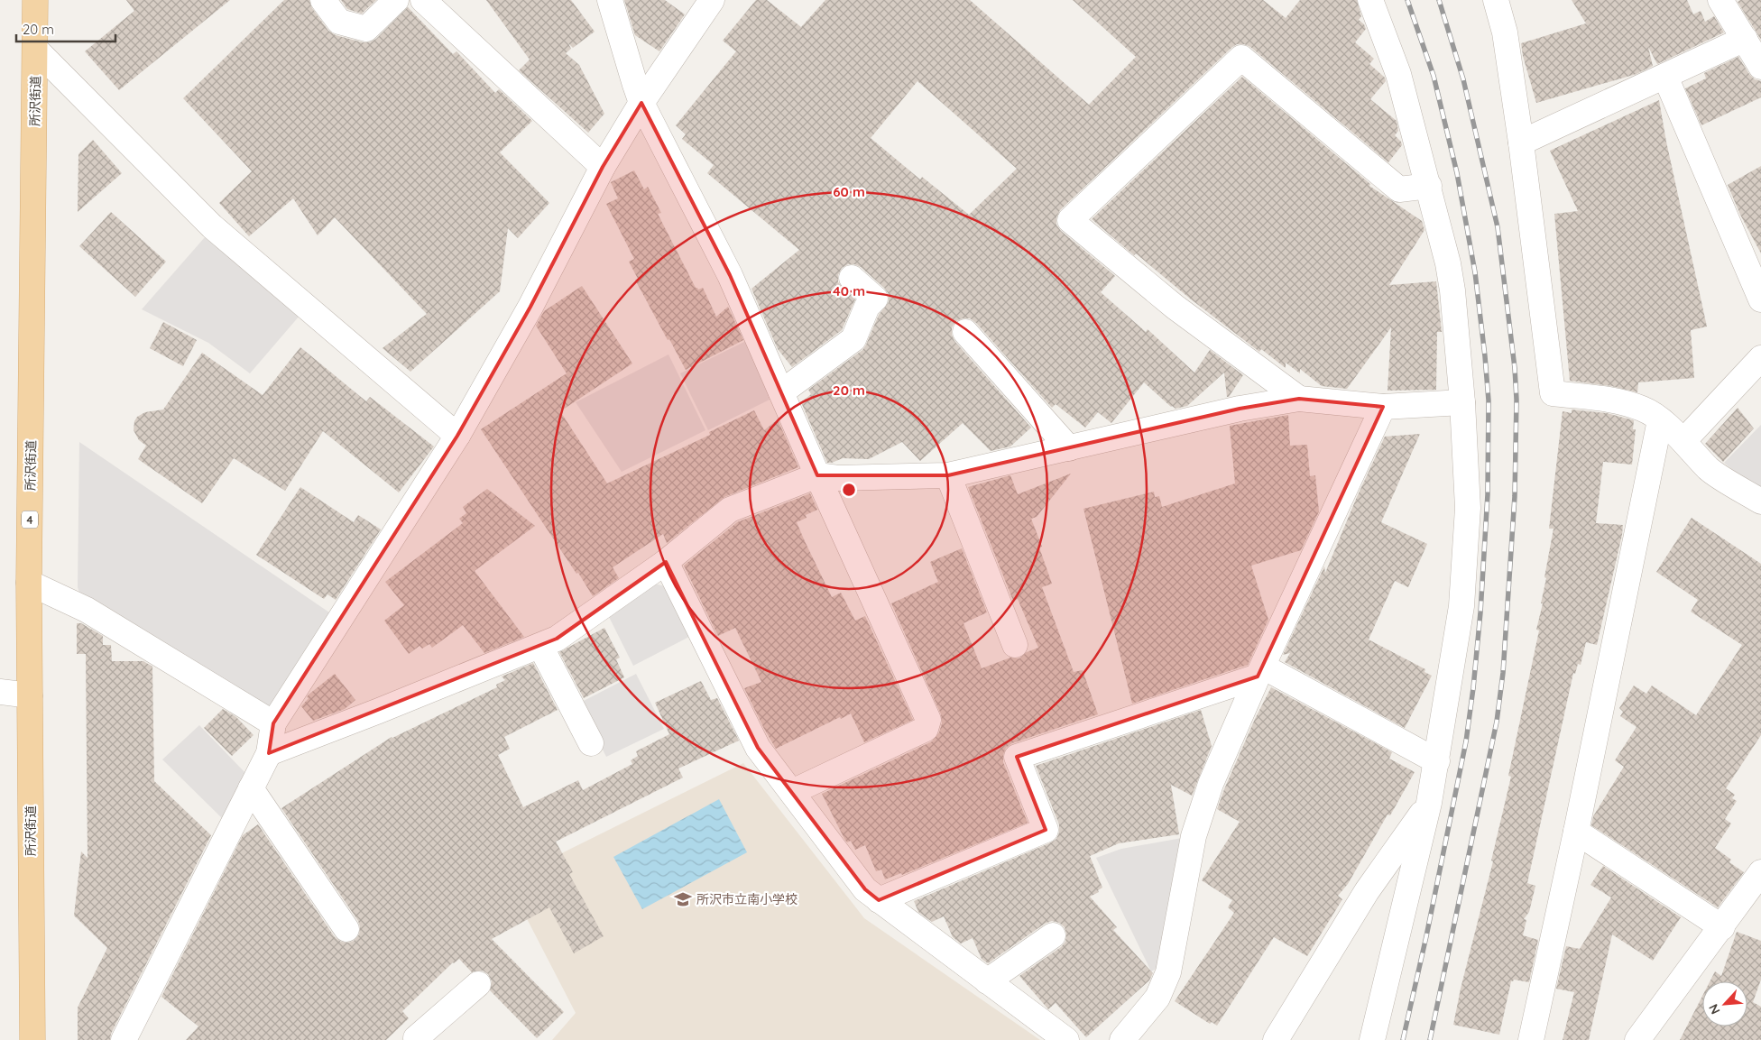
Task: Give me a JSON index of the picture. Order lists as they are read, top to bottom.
{
  "streets": {
    "main road": ["所沢街道", "4"]
  },
  "places": {
    "school or university": ["所沢市立南小学校"]
  },
  "scale_bar": "20 m",
  "north": "bottom left",
  "rings": ["60 m", "40 m", "20 m"]
}
